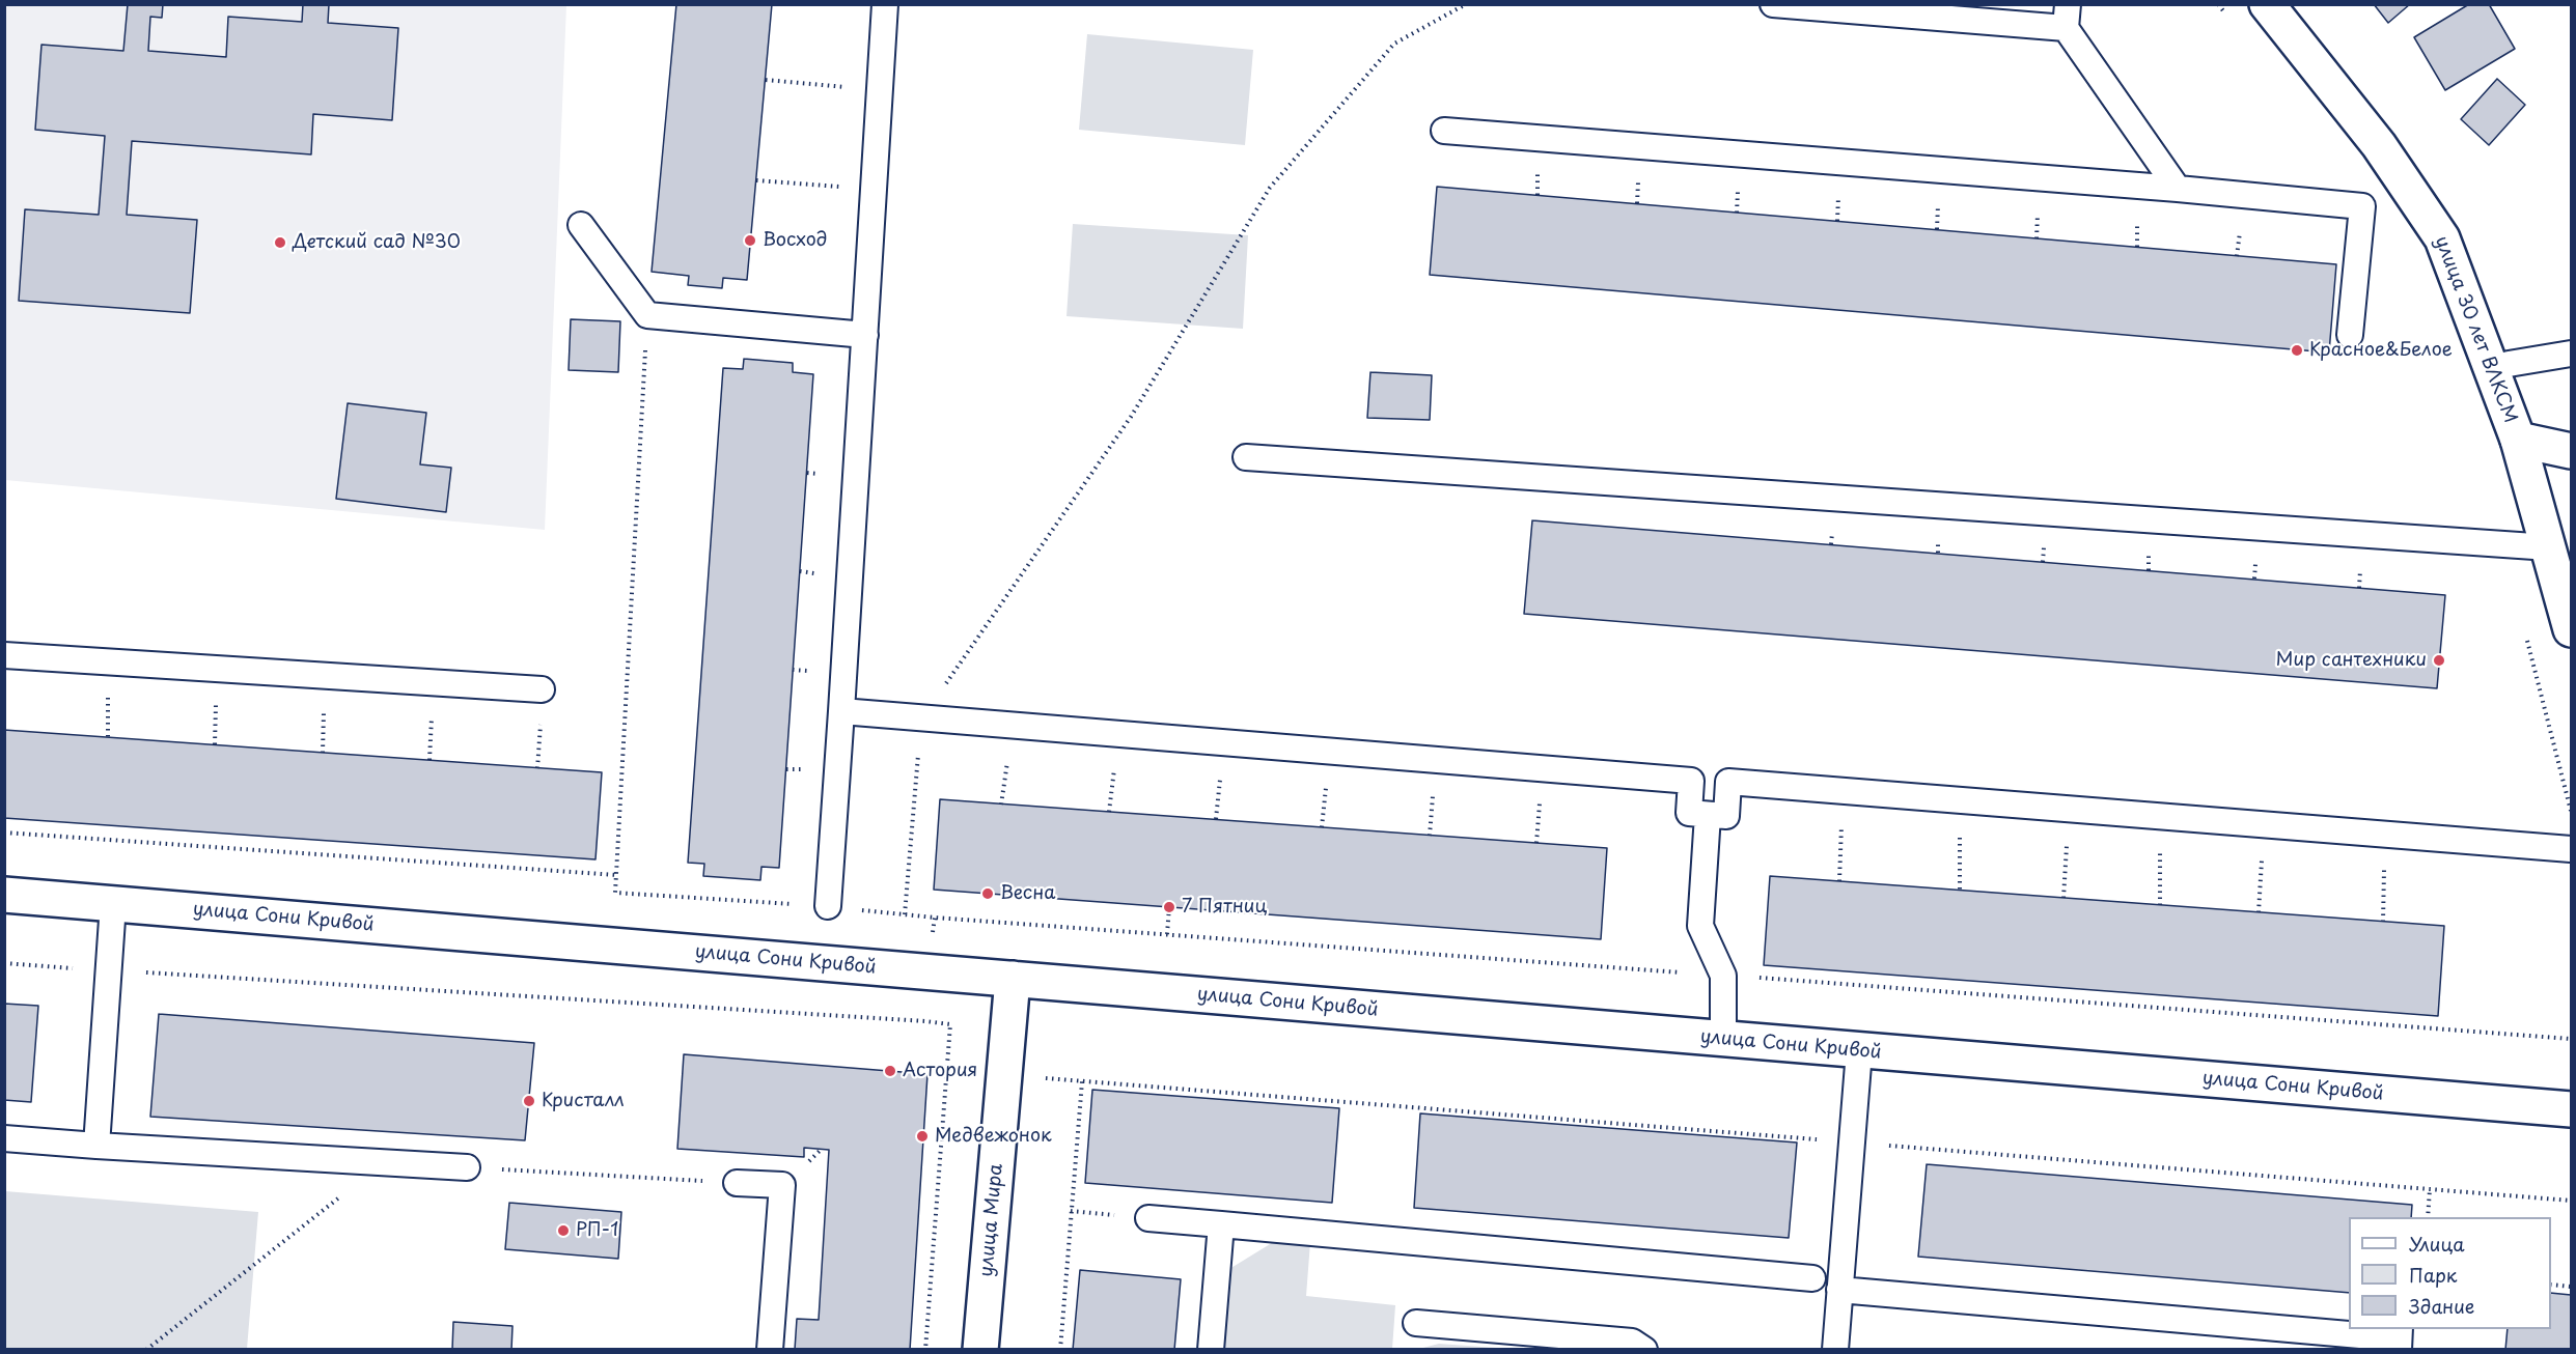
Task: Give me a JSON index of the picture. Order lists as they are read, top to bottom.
{
  "streets": {
    "street": ["улица 30 лет ВЛКСМ", "улица Сони Кривой", "улица Мира"]
  },
  "crossings": [
    ["улица Сони Кривой", "улица Мира"]
  ],
  "places": [
    "Восход",
    "Детский сад №30",
    "Красное&Белое",
    "Мир сантехники",
    "Весна",
    "7 Пятниц",
    "Астория",
    "Кристалл",
    "Медвежонок",
    "РП-1"
  ],
  "legend": ["Улица", "Парк", "Здание"]
}
